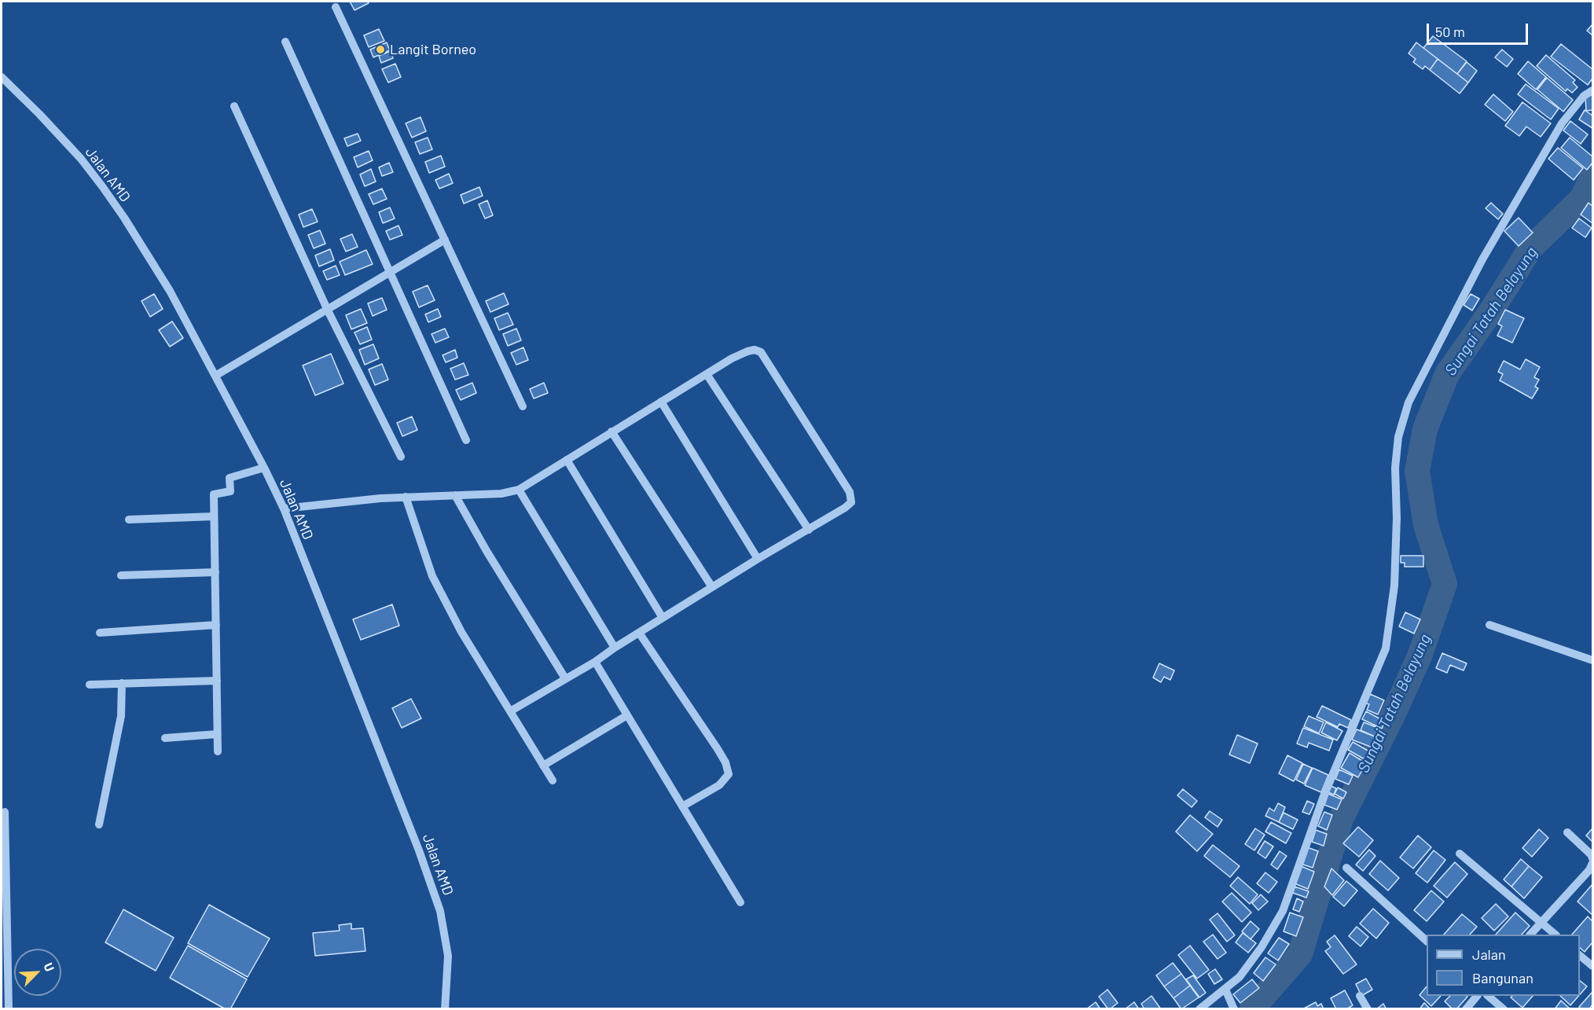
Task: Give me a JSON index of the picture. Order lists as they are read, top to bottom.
{
  "streets": {
    "street": ["Jalan AMD"]
  },
  "water": ["Sungai Tatah Belayung"],
  "places": ["Langit Borneo"],
  "legend": ["Jalan", "Bangunan"],
  "scale_bar": "50 m",
  "north": "top right"
}
